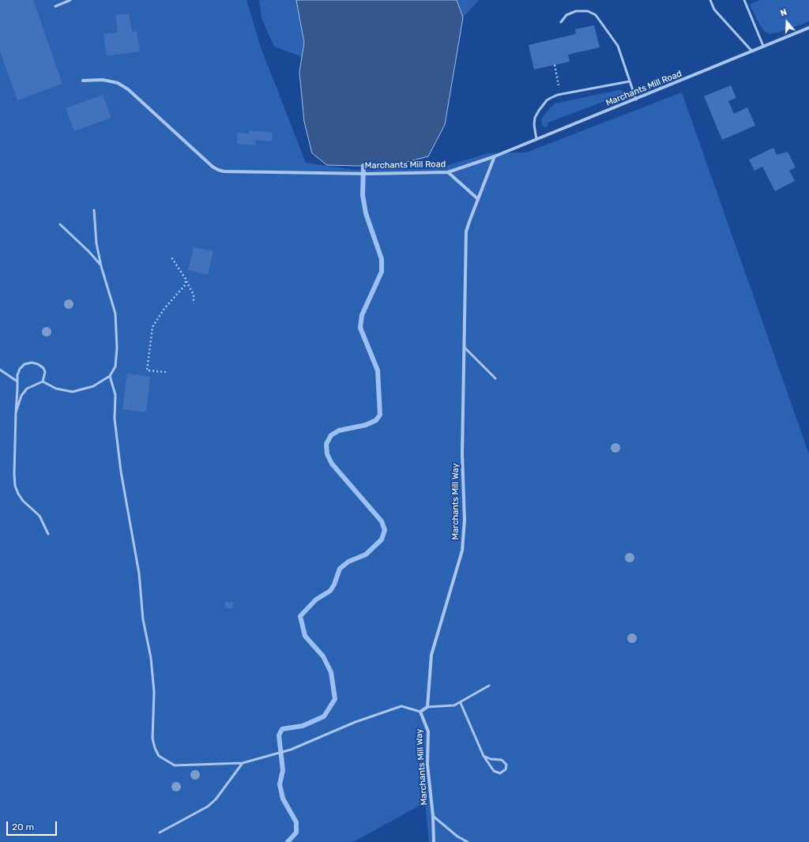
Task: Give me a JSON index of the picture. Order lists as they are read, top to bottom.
{
  "streets": {
    "street": ["Marchants Mill Road", "Marchants Mill Way"]
  },
  "crossings": [
    ["Marchants Mill Road", "Marchants Mill Way"]
  ],
  "scale_bar": "20 m",
  "north": "top"
}
